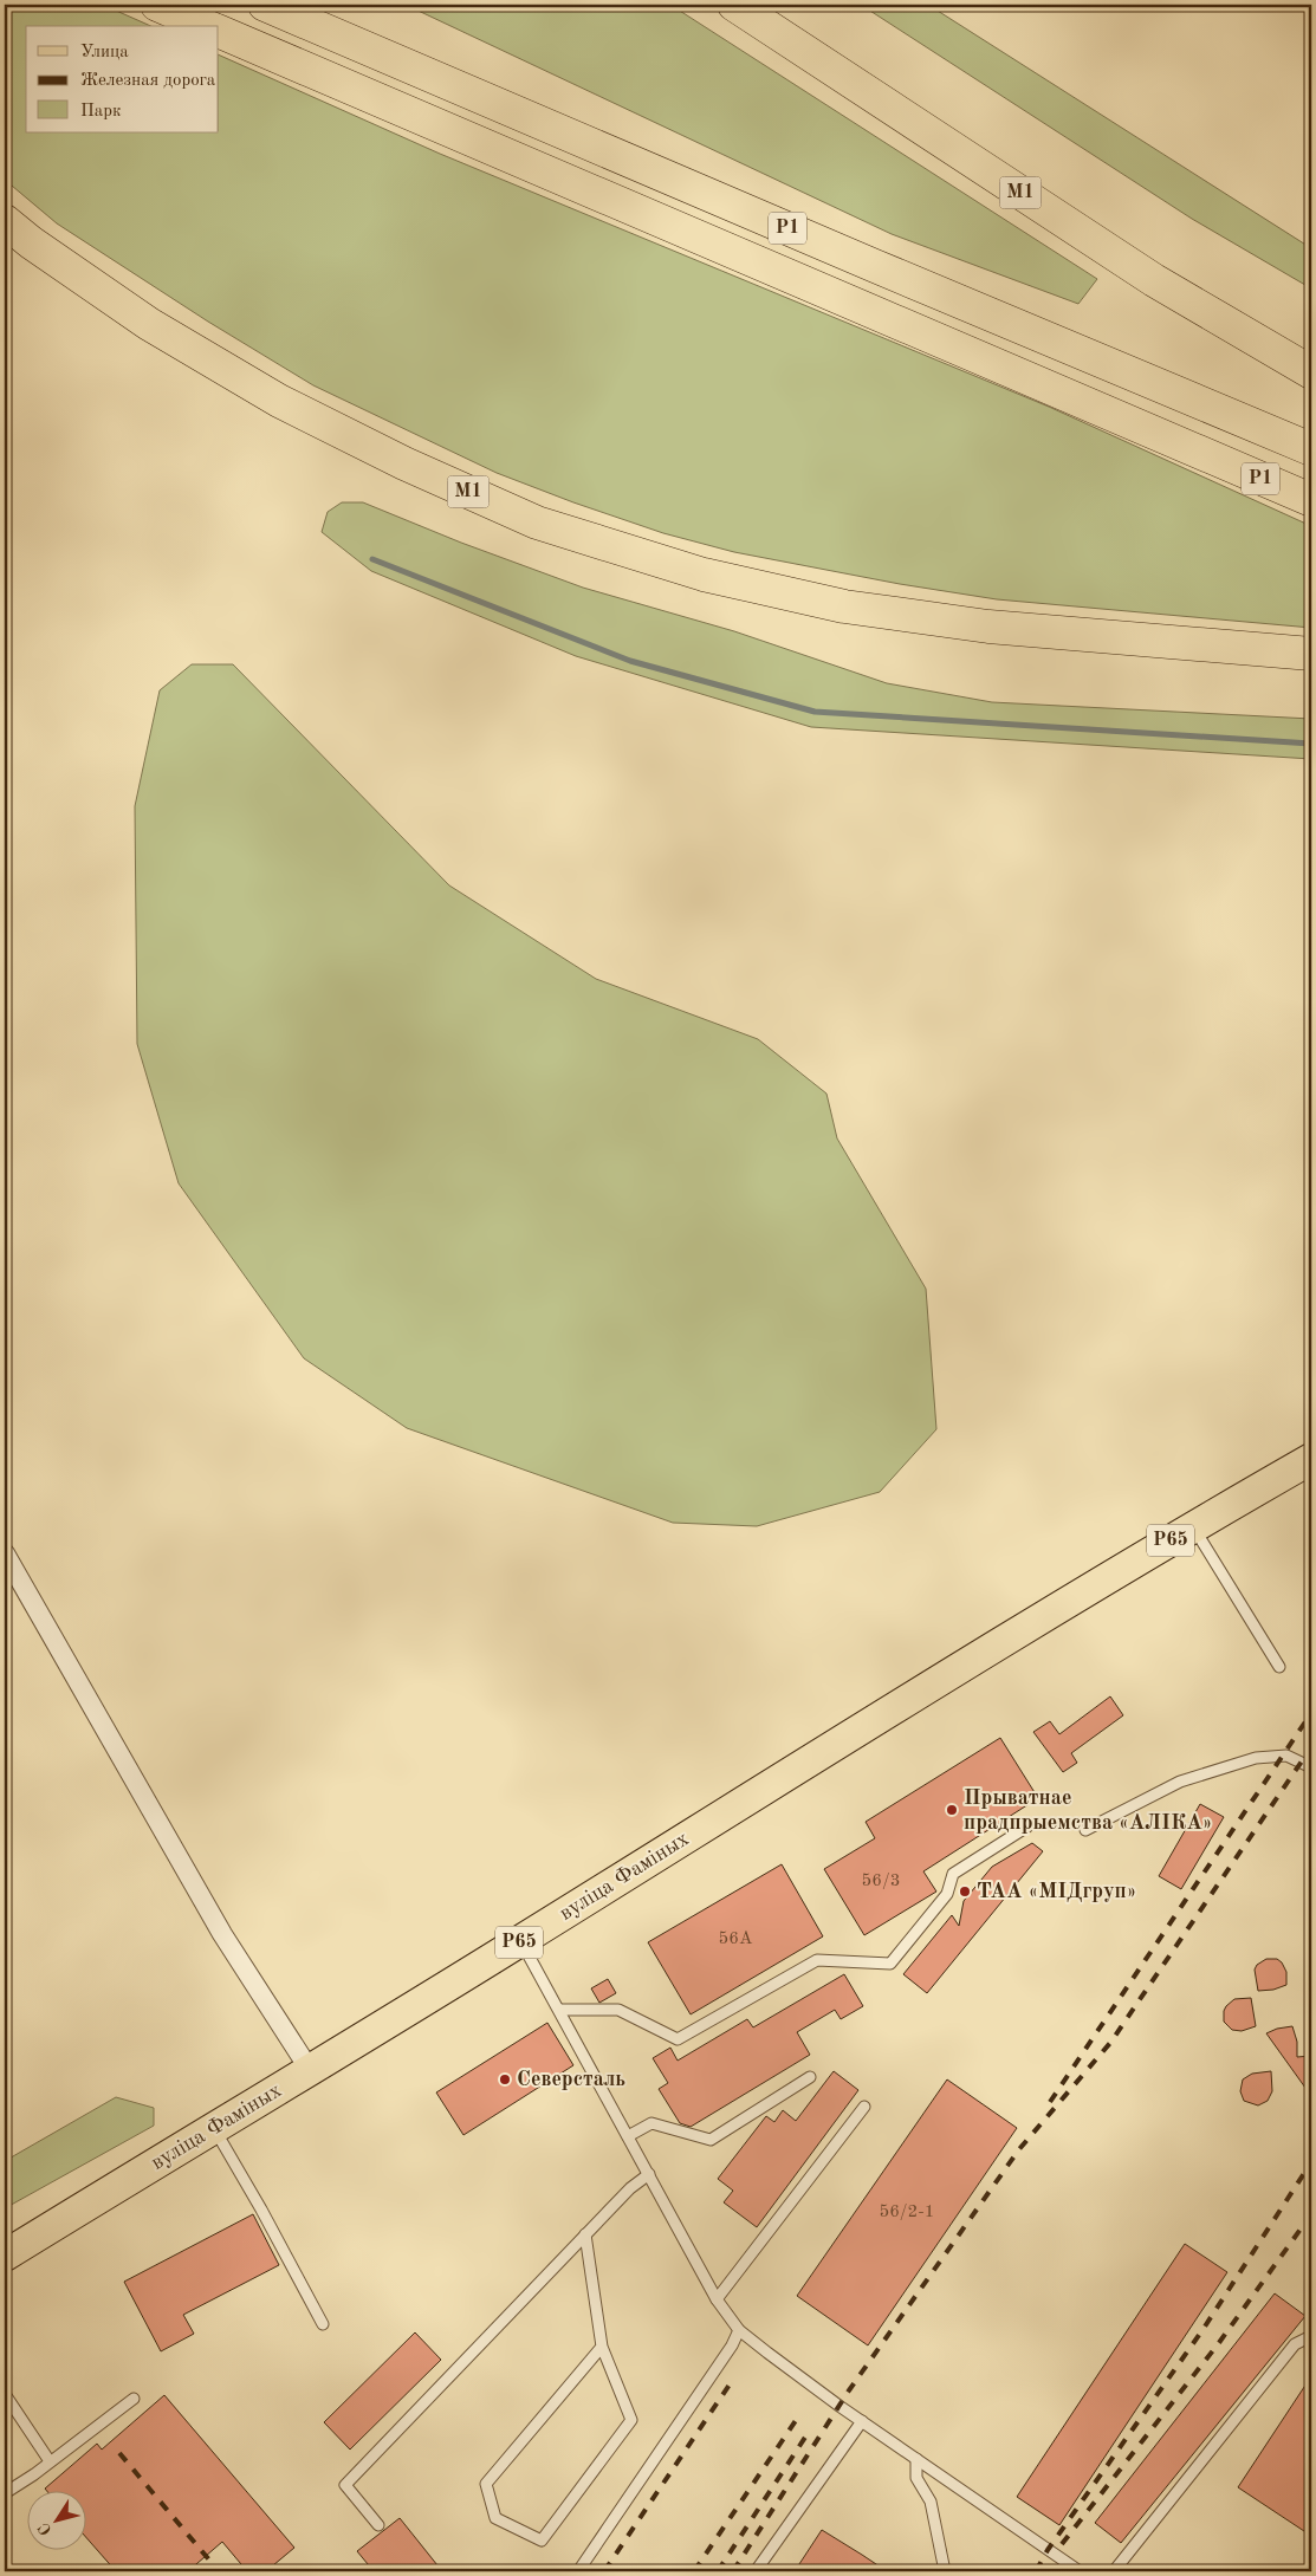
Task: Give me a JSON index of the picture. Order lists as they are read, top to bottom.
{
  "streets": {
    "highway": ["М1", "Р1"],
    "main road": ["Р65", "вуліца Фаміных"]
  },
  "crossings": [
    ["Р65", "вуліца Фаміных"]
  ],
  "places": ["Прыватнае прадпрыемства «АЛІКА»", "ТАА «МІДгруп»", "Северсталь"],
  "house_numbers": ["56/3", "56А", "56/2-1"],
  "legend": ["Улица", "Железная дорога", "Парк"],
  "north": "bottom left"
}
